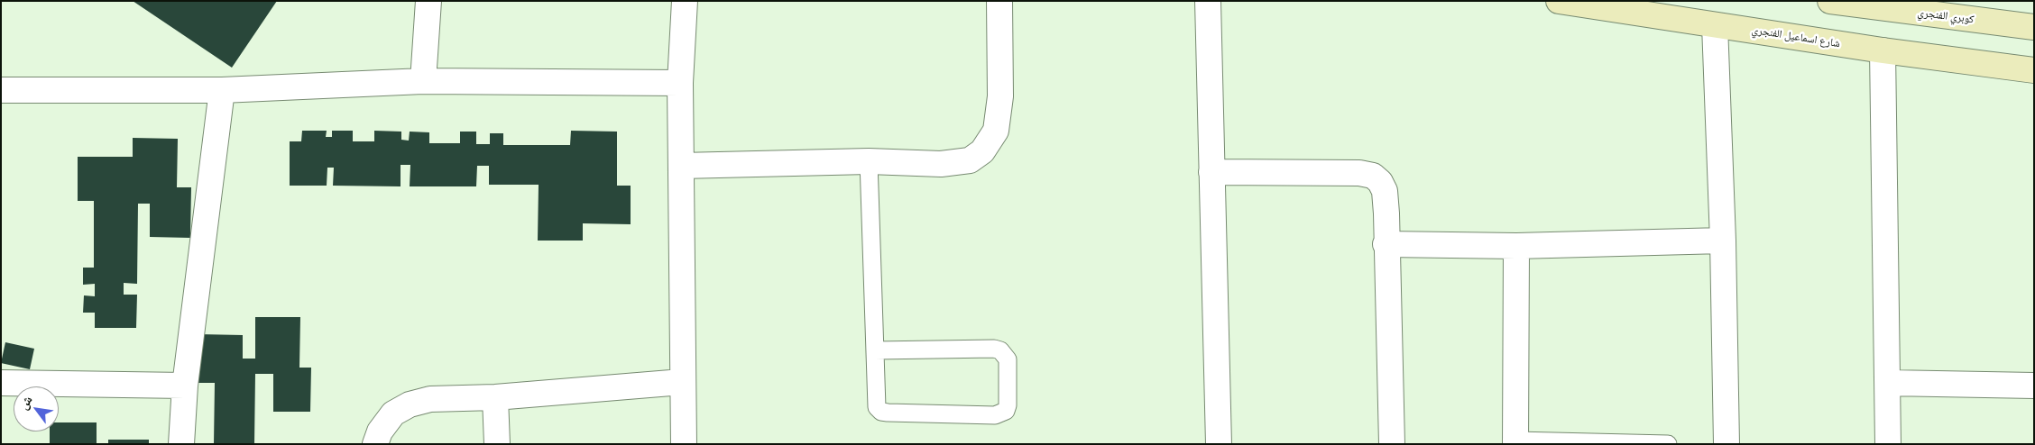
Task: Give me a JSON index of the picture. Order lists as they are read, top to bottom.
{
  "streets": {
    "main road": ["كوبري الفنجري", "شارع اسماعيل الفنجري"]
  },
  "north": "top left"
}
